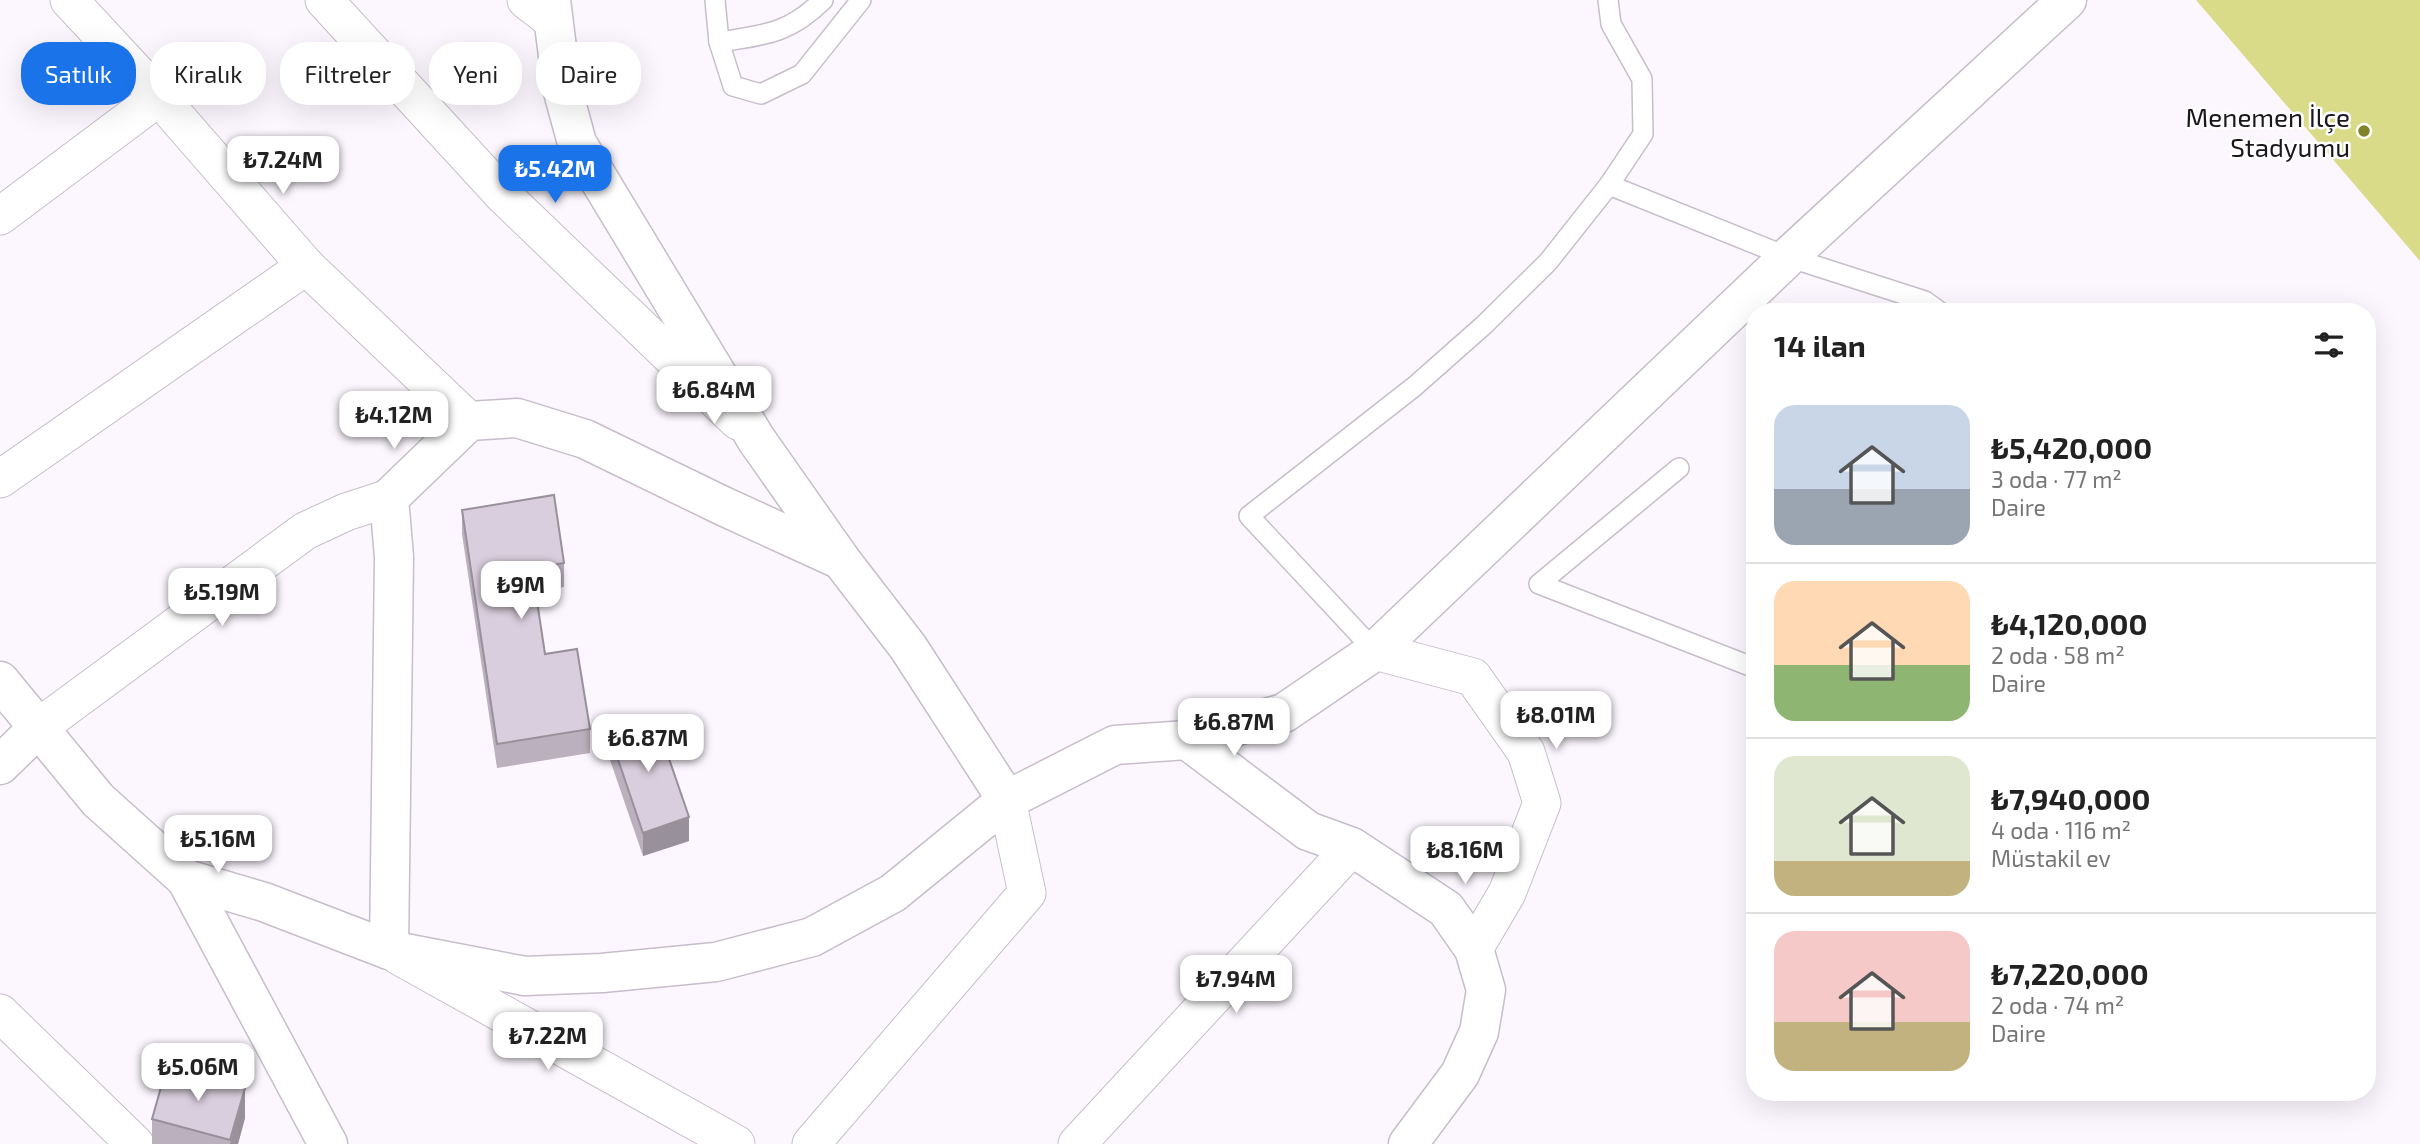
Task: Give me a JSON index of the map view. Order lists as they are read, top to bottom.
{
  "places": ["Menemen İlçe Stadyumu"],
  "page": {
    "chip": [
      "Satılık",
      "Kiralık",
      "Filtreler",
      "Yeni",
      "Daire"
    ],
    "price": [
      "₺7.24M",
      "₺5.42M",
      "₺6.84M",
      "₺4.12M",
      "₺9M",
      "₺5.19M",
      "₺8.01M",
      "₺6.87M",
      "₺6.87M",
      "₺5.16M",
      "₺8.16M",
      "₺7.94M",
      "₺7.22M",
      "₺5.06M"
    ],
    "heading": "14 ilan",
    "list": [
      {
        "name": "₺5,420,000",
        "note": "3 oda · 77 m² · Daire"
      },
      {
        "name": "₺4,120,000",
        "note": "2 oda · 58 m² · Daire"
      },
      {
        "name": "₺7,940,000",
        "note": "4 oda · 116 m² · Müstakil ev"
      },
      {
        "name": "₺7,220,000",
        "note": "2 oda · 74 m² · Daire"
      }
    ]
  }
}
